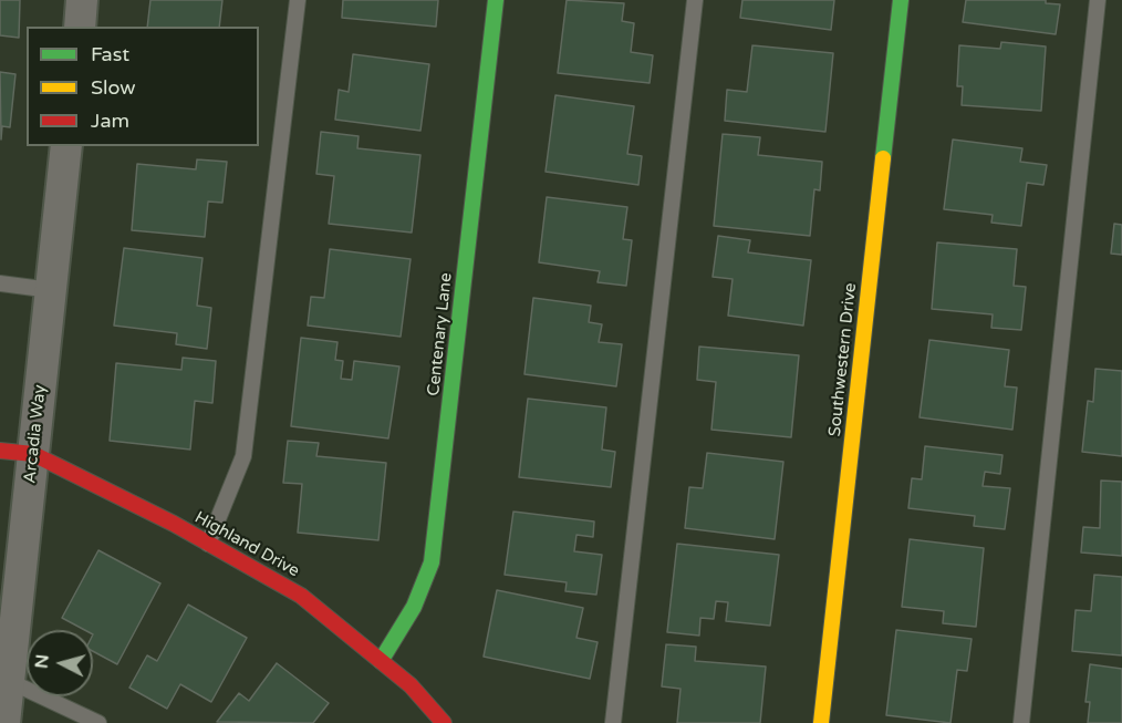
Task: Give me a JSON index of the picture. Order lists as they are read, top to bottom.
{
  "streets": {
    "street": [
      "Centenary Lane",
      "Southwestern Drive",
      "Arcadia Way",
      "Highland Drive"
    ]
  },
  "crossings": [
    ["Centenary Lane", "Highland Drive"],
    ["Arcadia Way", "Highland Drive"]
  ],
  "legend": ["Fast", "Slow", "Jam"],
  "north": "left"
}
